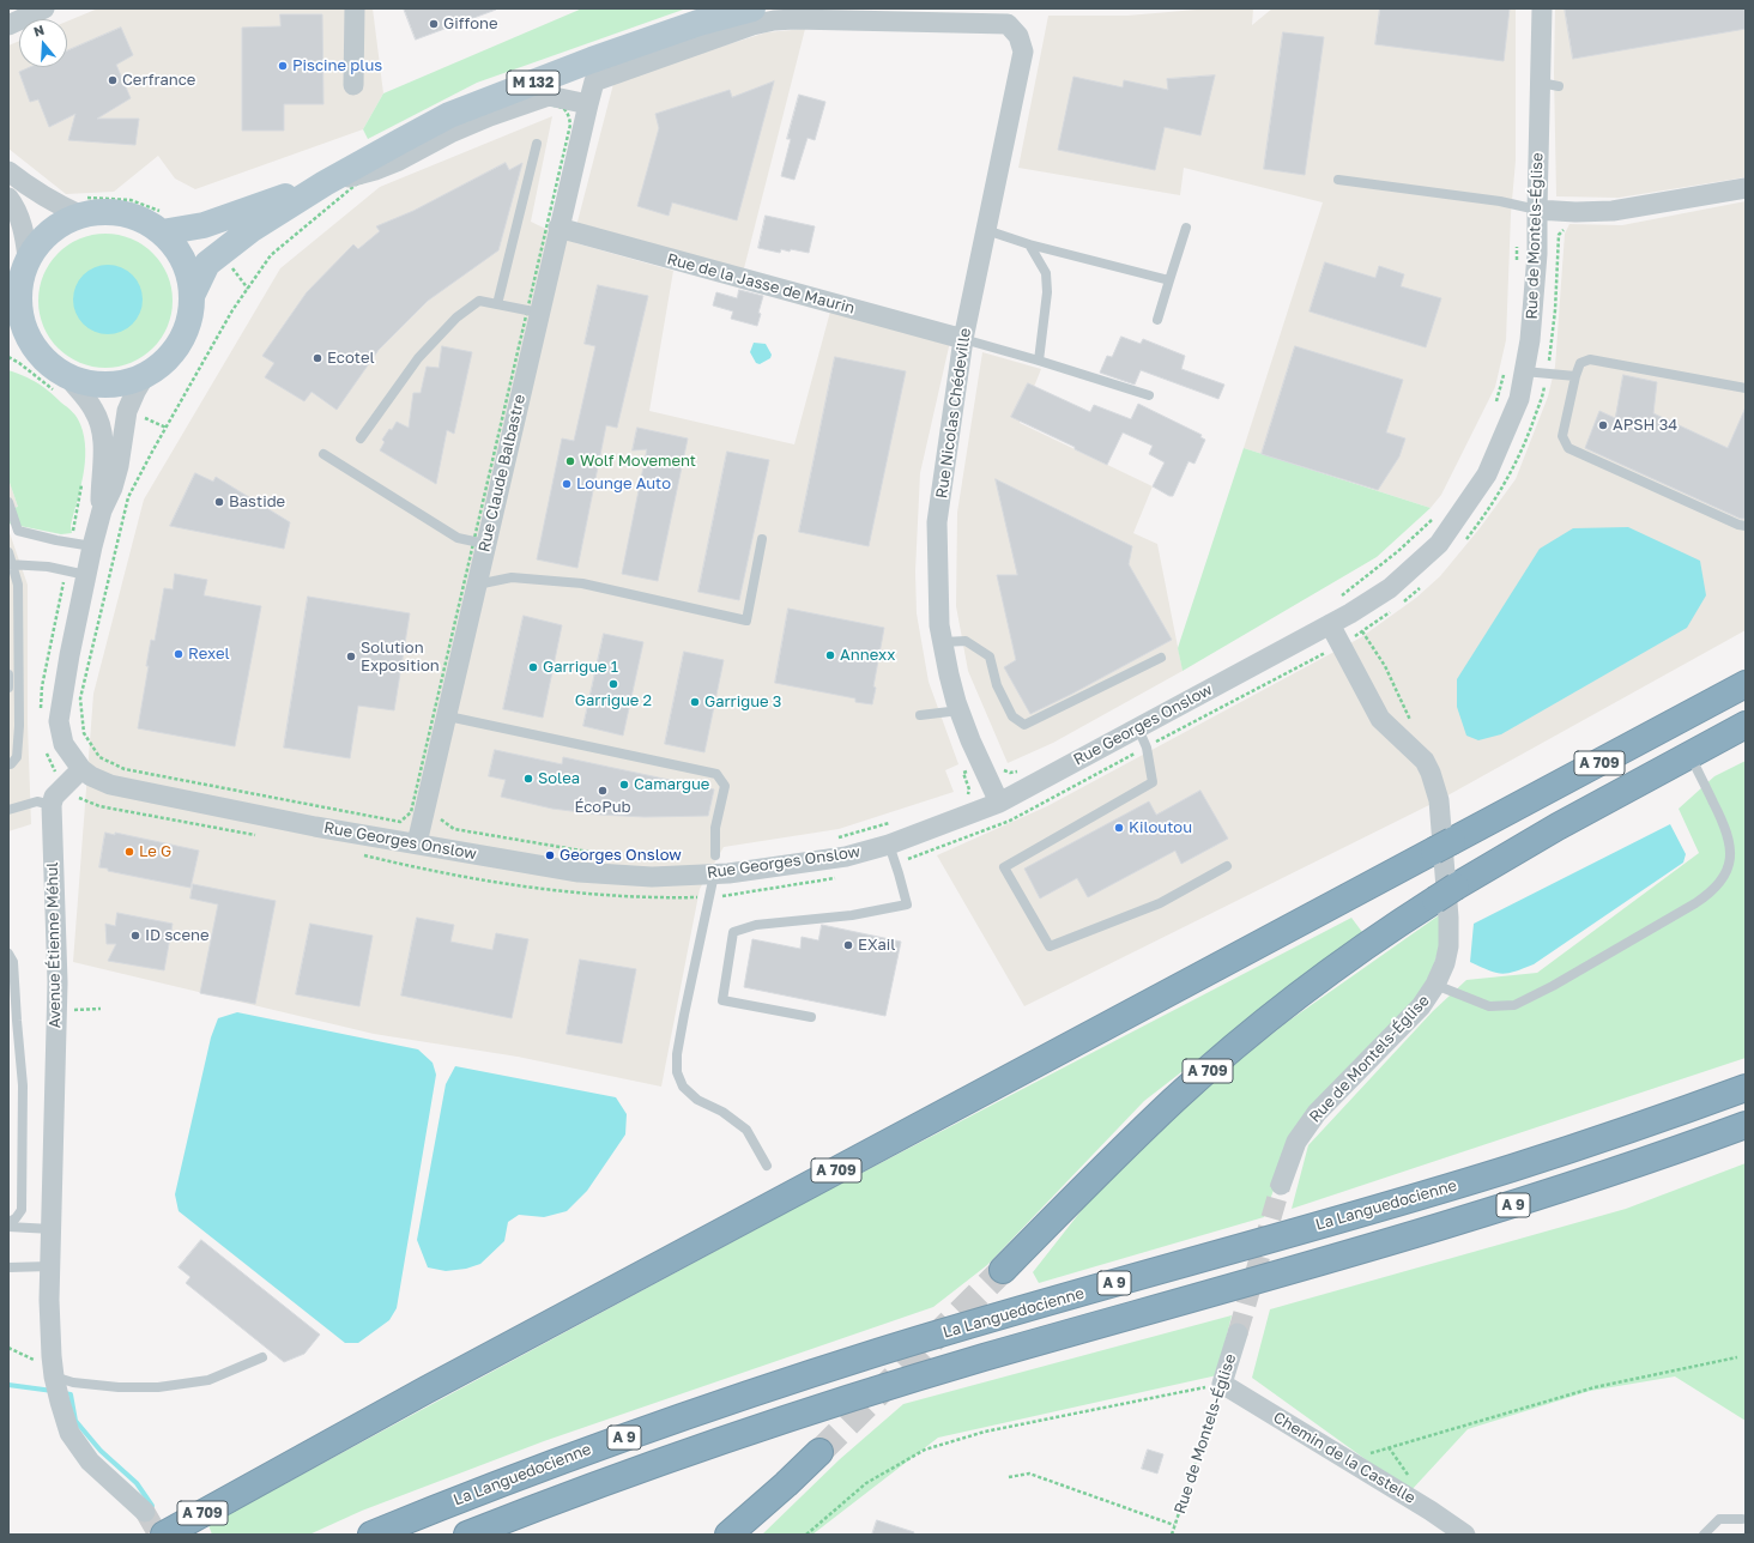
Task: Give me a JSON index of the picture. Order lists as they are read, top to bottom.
{
  "streets": {
    "highway": ["A 709", "La Languedocienne", "A 9"],
    "main road": ["M 132"],
    "street": [
      "Rue de Montels-Église",
      "Rue de la Jasse de Maurin",
      "Rue Nicolas Chédeville",
      "Rue Claude Balbastre",
      "Rue Georges Onslow",
      "Avenue Étienne Méhul",
      "Chemin de la Castelle"
    ]
  },
  "crossings": [
    ["Rue de Montels-Église", "Rue Georges Onslow"],
    ["Rue de Montels-Église", "Chemin de la Castelle"],
    ["Rue de la Jasse de Maurin", "Rue Nicolas Chédeville"],
    ["Rue de la Jasse de Maurin", "Rue Claude Balbastre"],
    ["Rue Nicolas Chédeville", "Rue Claude Balbastre"],
    ["Rue Nicolas Chédeville", "Rue Georges Onslow"],
    ["Rue Claude Balbastre", "Rue Georges Onslow"]
  ],
  "places": [
    "Giffone",
    "Piscine plus",
    "Cerfrance",
    "Ecotel",
    "APSH 34",
    "Wolf Movement",
    "Lounge Auto",
    "Bastide",
    "Rexel",
    "Annexx",
    "Solution Exposition",
    "Garrigue 1",
    "Garrigue 2",
    "Garrigue 3",
    "Solea",
    "Camargue",
    "ÉcoPub",
    "Kiloutou",
    "Le G",
    "Georges Onslow",
    "ID scene",
    "EXail"
  ],
  "north": "top"
}
